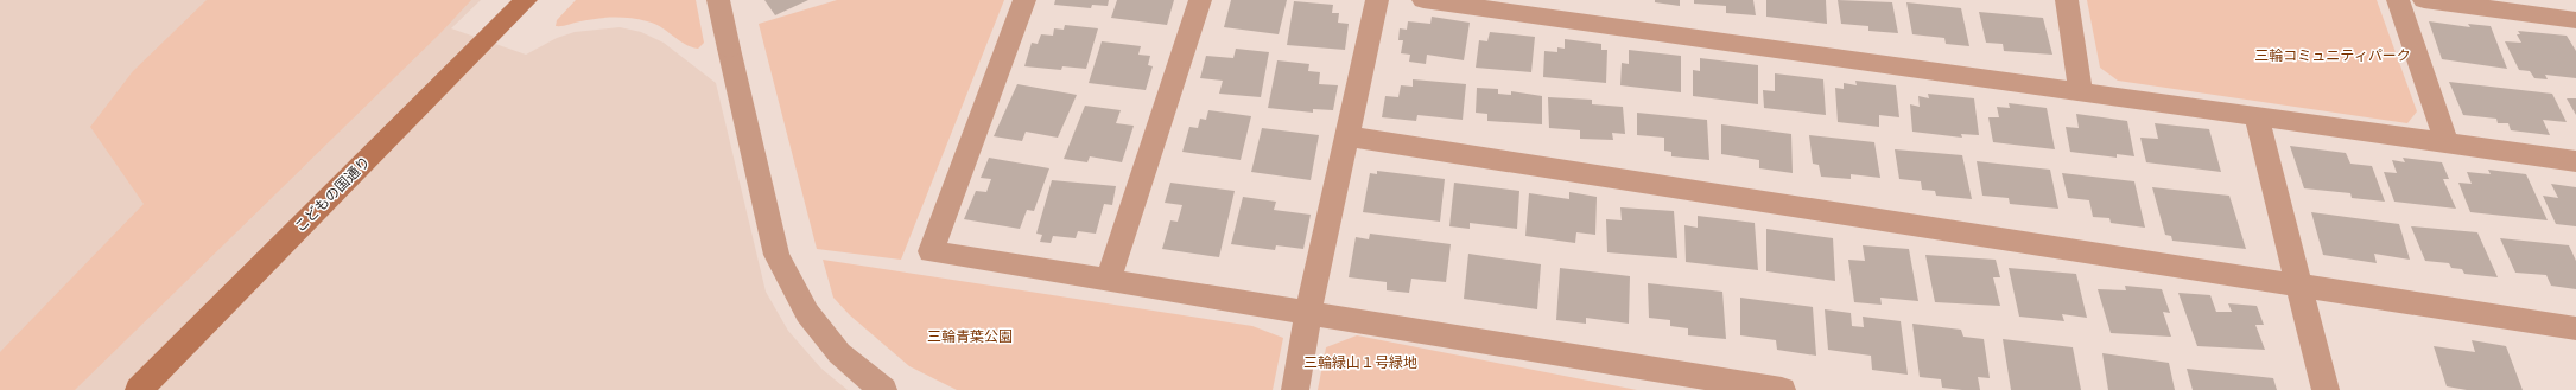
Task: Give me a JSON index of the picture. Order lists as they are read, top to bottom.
{
  "streets": {
    "main road": ["こどもの国通り"]
  },
  "parks": ["三輪コミュニティパーク", "三輪青葉公園", "三輪緑山１号緑地"]
}
